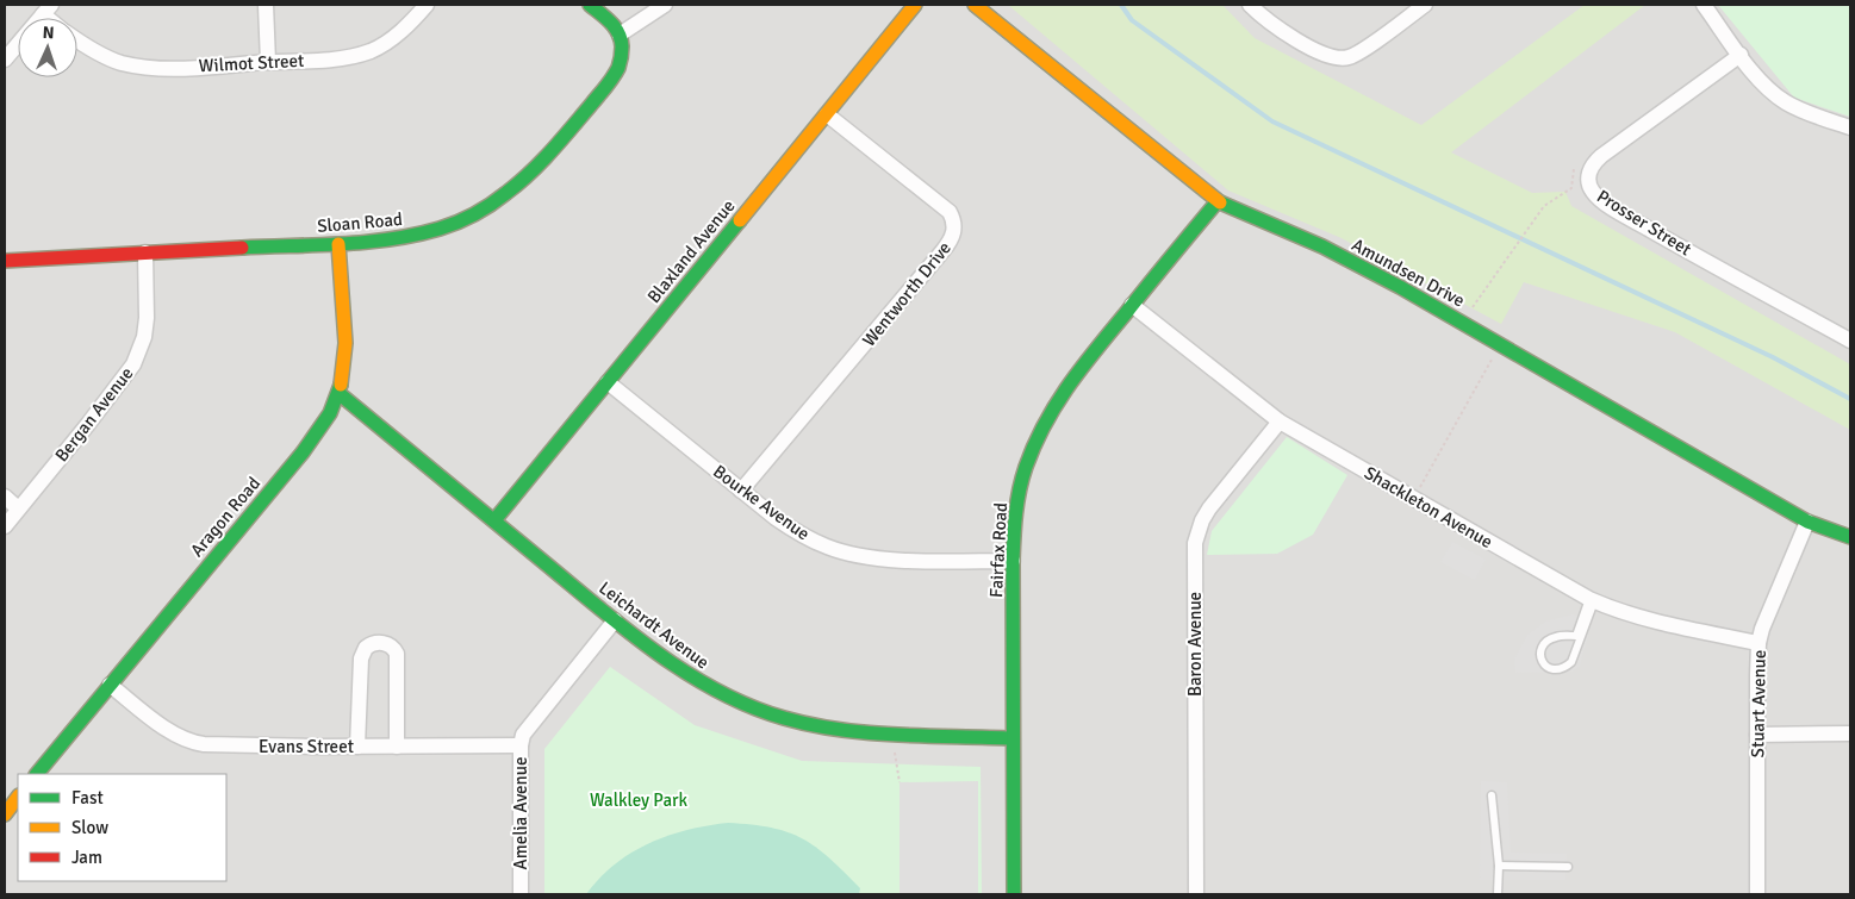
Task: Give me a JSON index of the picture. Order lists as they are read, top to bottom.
{
  "streets": {
    "street": [
      "Wilmot Street",
      "Sloan Road",
      "Prosser Street",
      "Blaxland Avenue",
      "Amundsen Drive",
      "Wentworth Drive",
      "Bergan Avenue",
      "Bourke Avenue",
      "Shackleton Avenue",
      "Aragon Road",
      "Fairfax Road",
      "Leichardt Avenue",
      "Baron Avenue",
      "Stuart Avenue",
      "Evans Street",
      "Amelia Avenue"
    ]
  },
  "crossings": [
    ["Sloan Road", "Bergan Avenue"],
    ["Sloan Road", "Aragon Road"],
    ["Blaxland Avenue", "Wentworth Drive"],
    ["Blaxland Avenue", "Bourke Avenue"],
    ["Blaxland Avenue", "Leichardt Avenue"],
    ["Amundsen Drive", "Fairfax Road"],
    ["Amundsen Drive", "Stuart Avenue"],
    ["Wentworth Drive", "Bourke Avenue"],
    ["Bourke Avenue", "Fairfax Road"],
    ["Shackleton Avenue", "Fairfax Road"],
    ["Shackleton Avenue", "Baron Avenue"],
    ["Shackleton Avenue", "Stuart Avenue"],
    ["Aragon Road", "Leichardt Avenue"],
    ["Aragon Road", "Evans Street"],
    ["Fairfax Road", "Leichardt Avenue"],
    ["Leichardt Avenue", "Amelia Avenue"],
    ["Evans Street", "Amelia Avenue"]
  ],
  "parks": ["Walkley Park"],
  "legend": ["Fast", "Slow", "Jam"],
  "north": "top"
}
